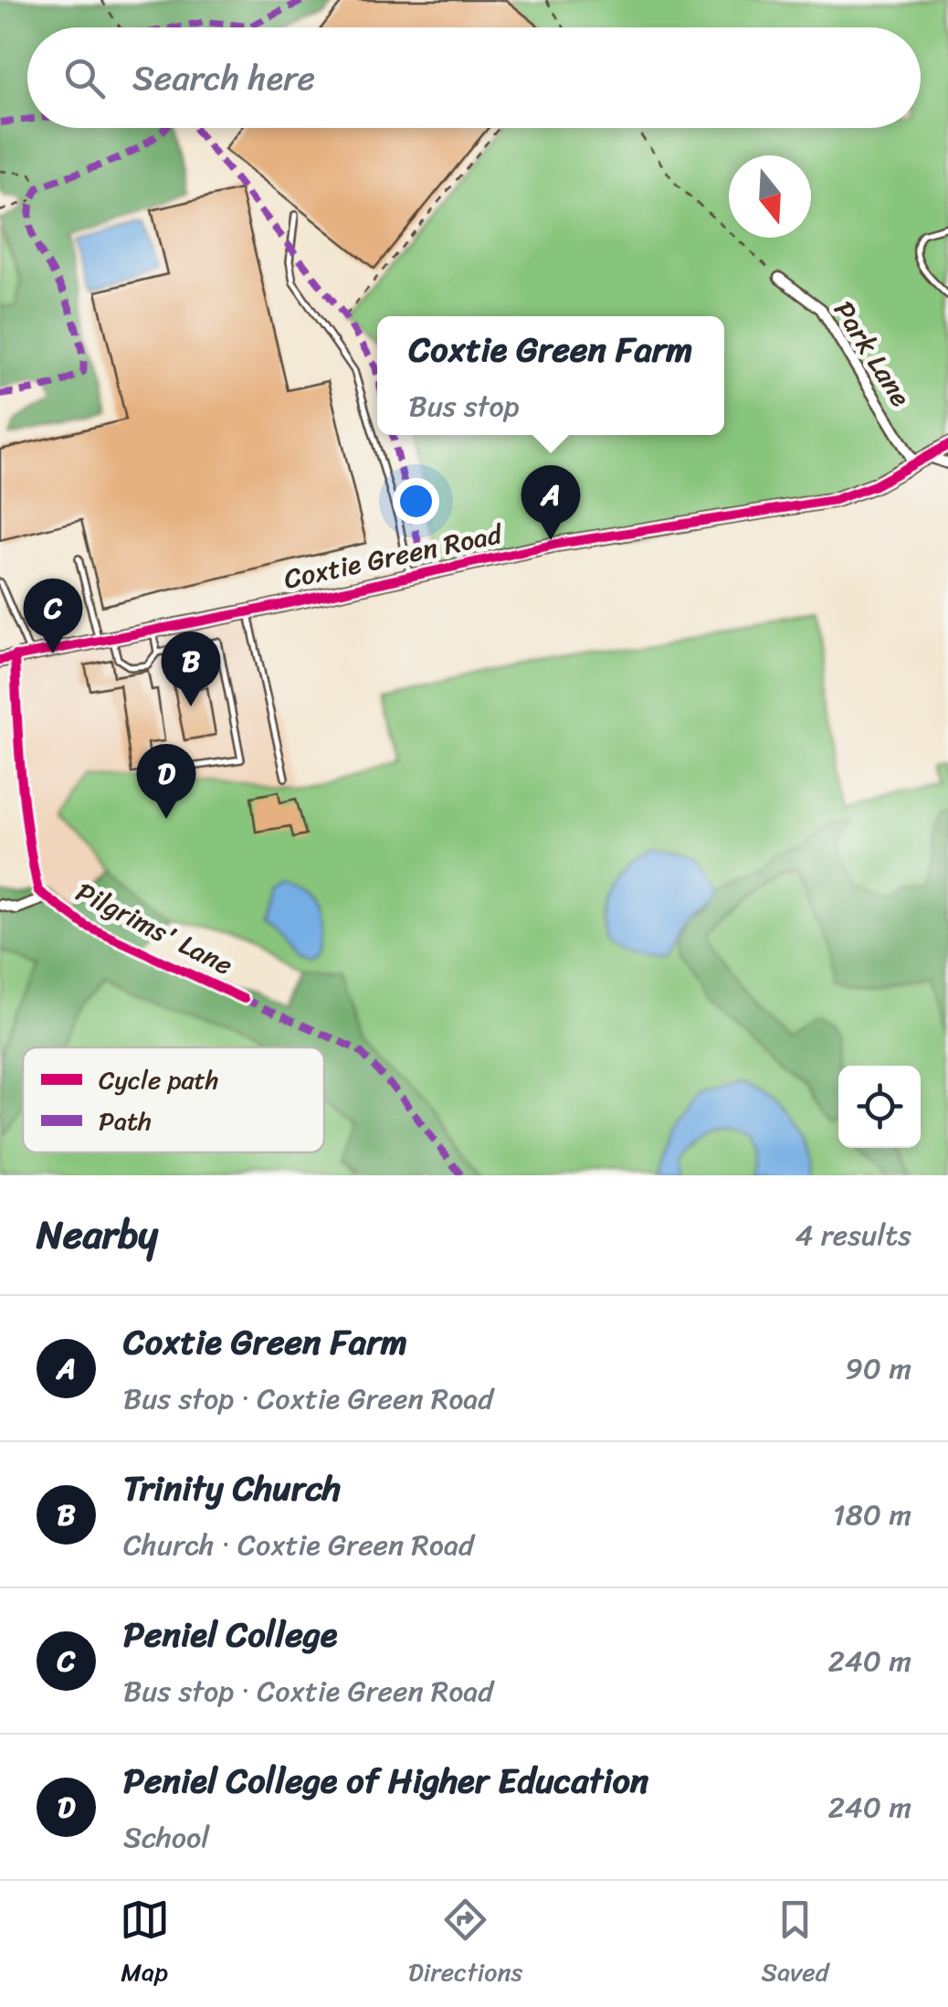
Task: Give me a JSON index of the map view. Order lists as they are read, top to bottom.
{
  "streets": {
    "street": ["Park Lane", "Coxtie Green Road", "Pilgrims' Lane"]
  },
  "crossings": [
    ["Park Lane", "Coxtie Green Road"]
  ],
  "legend": ["Cycle path", "Path"],
  "north": "bottom",
  "page": {
    "search": "Search here",
    "popup": ["Coxtie Green Farm", "Bus stop"],
    "pins": [
      "A",
      "C",
      "B",
      "D"
    ],
    "heading": ["Nearby", "4 results"],
    "list": [
      {
        "mark": "A",
        "name": "Coxtie Green Farm",
        "note": "Bus stop · Coxtie Green Road",
        "value": "90 m"
      },
      {
        "mark": "B",
        "name": "Trinity Church",
        "note": "Church · Coxtie Green Road",
        "value": "180 m"
      },
      {
        "mark": "C",
        "name": "Peniel College",
        "note": "Bus stop · Coxtie Green Road",
        "value": "240 m"
      },
      {
        "mark": "D",
        "name": "Peniel College of Higher Education",
        "note": "School",
        "value": "240 m"
      }
    ],
    "nav": ["Map", "Directions", "Saved"]
  }
}
